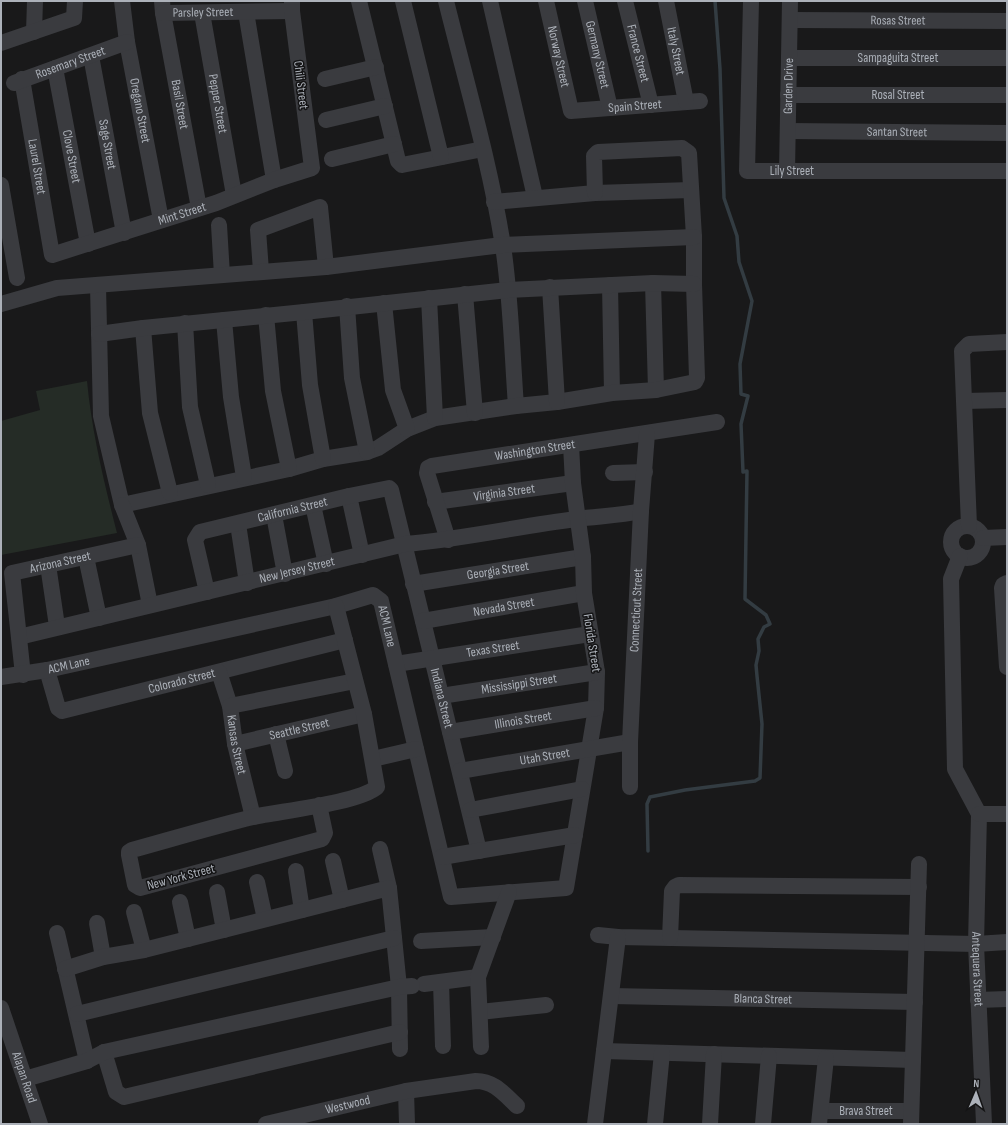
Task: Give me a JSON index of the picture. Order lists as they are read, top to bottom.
{
  "streets": {
    "street": [
      "Parsley Street",
      "Rosas Street",
      "Italy Street",
      "France Street",
      "Germany Street",
      "Norway Street",
      "Sampaguita Street",
      "Rosemary Street",
      "Chili Street",
      "Garden Drive",
      "Rosal Street",
      "Basil Street",
      "Pepper Street",
      "Spain Street",
      "Oregano Street",
      "Santan Street",
      "Sage Street",
      "Clove Street",
      "Laurel Street",
      "Lily Street",
      "Mint Street",
      "Washington Street",
      "Virginia Street",
      "California Street",
      "Arizona Street",
      "Georgia Street",
      "New Jersey Street",
      "Nevada Street",
      "Connecticut Street",
      "ACM Lane",
      "Florida Street",
      "Texas Street",
      "Colorado Street",
      "Mississippi Street",
      "Indiana Street",
      "Illinois Street",
      "Seattle Street",
      "Kansas Street",
      "Utah Street",
      "New York Street",
      "Antequera Street",
      "Blanca Street",
      "Alapan Road",
      "Westwood",
      "Brava Street"
    ]
  },
  "crossings": [
    ["Parsley Street", "Chili Street"],
    ["Parsley Street", "Basil Street"],
    ["Parsley Street", "Pepper Street"],
    ["Rosas Street", "Garden Drive"],
    ["Italy Street", "Spain Street"],
    ["France Street", "Spain Street"],
    ["Germany Street", "Spain Street"],
    ["Norway Street", "Spain Street"],
    ["Sampaguita Street", "Garden Drive"],
    ["Rosemary Street", "Oregano Street"],
    ["Rosemary Street", "Sage Street"],
    ["Rosemary Street", "Clove Street"],
    ["Rosemary Street", "Laurel Street"],
    ["Chili Street", "Mint Street"],
    ["Garden Drive", "Rosal Street"],
    ["Garden Drive", "Santan Street"],
    ["Garden Drive", "Lily Street"],
    ["Basil Street", "Mint Street"],
    ["Pepper Street", "Mint Street"],
    ["Oregano Street", "Mint Street"],
    ["Sage Street", "Mint Street"],
    ["Clove Street", "Mint Street"],
    ["Laurel Street", "Mint Street"],
    ["Washington Street", "Virginia Street"],
    ["Washington Street", "New Jersey Street"],
    ["Washington Street", "Connecticut Street"],
    ["Washington Street", "Florida Street"],
    ["Virginia Street", "Florida Street"],
    ["California Street", "New Jersey Street"],
    ["California Street", "Indiana Street"],
    ["Arizona Street", "New Jersey Street"],
    ["Arizona Street", "ACM Lane"],
    ["Georgia Street", "Florida Street"],
    ["Georgia Street", "Indiana Street"],
    ["New Jersey Street", "Connecticut Street"],
    ["New Jersey Street", "Florida Street"],
    ["New Jersey Street", "Indiana Street"],
    ["Nevada Street", "Florida Street"],
    ["Nevada Street", "Indiana Street"],
    ["Connecticut Street", "Utah Street"],
    ["ACM Lane", "Florida Street"],
    ["ACM Lane", "Texas Street"],
    ["ACM Lane", "Colorado Street"],
    ["Florida Street", "Texas Street"],
    ["Florida Street", "Mississippi Street"],
    ["Florida Street", "Illinois Street"],
    ["Florida Street", "Utah Street"],
    ["Texas Street", "Indiana Street"],
    ["Colorado Street", "Kansas Street"],
    ["Mississippi Street", "Indiana Street"],
    ["Indiana Street", "Illinois Street"],
    ["Indiana Street", "Utah Street"],
    ["Seattle Street", "Kansas Street"],
    ["Kansas Street", "New York Street"]
  ],
  "north": "top"
}
